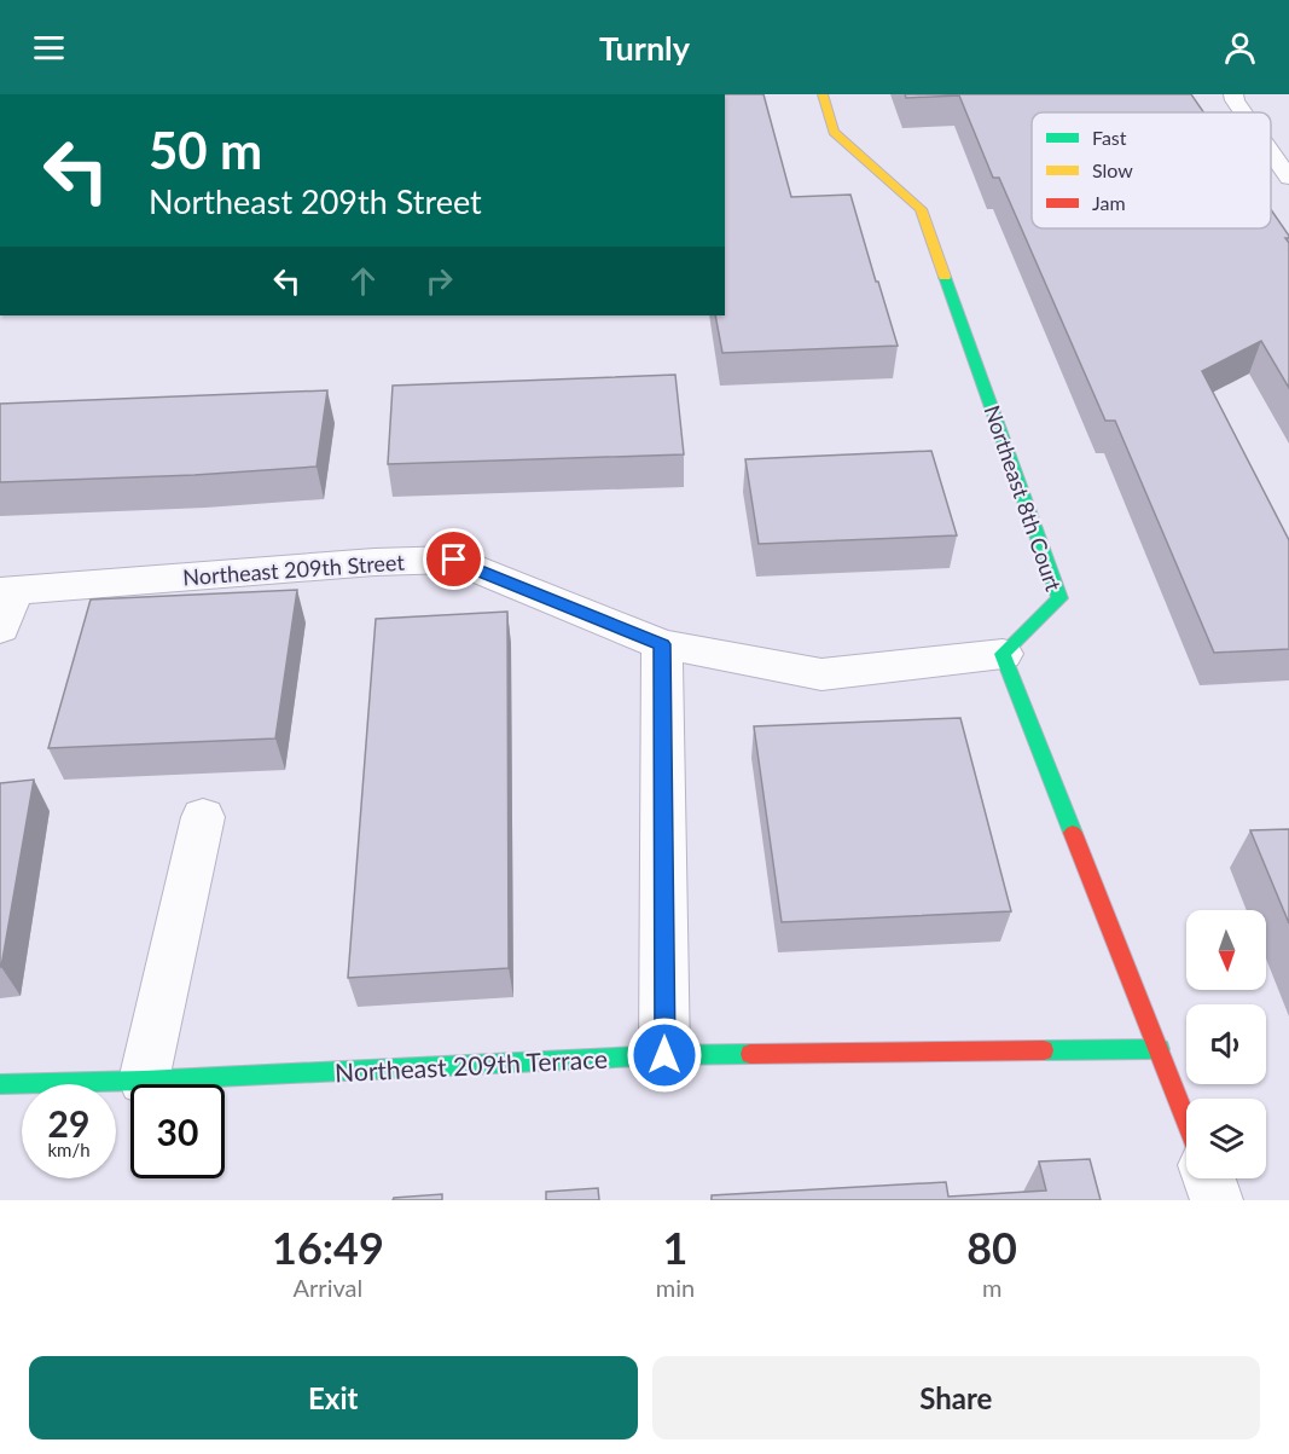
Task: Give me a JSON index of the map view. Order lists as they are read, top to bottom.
{
  "streets": {
    "street": ["Northeast 8th Court", "Northeast 209th Street", "Northeast 209th Terrace"]
  },
  "crossings": [
    ["Northeast 8th Court", "Northeast 209th Street"]
  ],
  "legend": ["Fast", "Slow", "Jam"],
  "north": "bottom",
  "page": {
    "header": "Turnly",
    "turn": ["50 m", "Northeast 209th Street"],
    "speed": "29 km/h",
    "limit": "30",
    "eta": [
      "16:49",
      "Arrival",
      "1",
      "min",
      "80",
      "m"
    ],
    "buttons": ["Exit", "Share"]
  }
}
